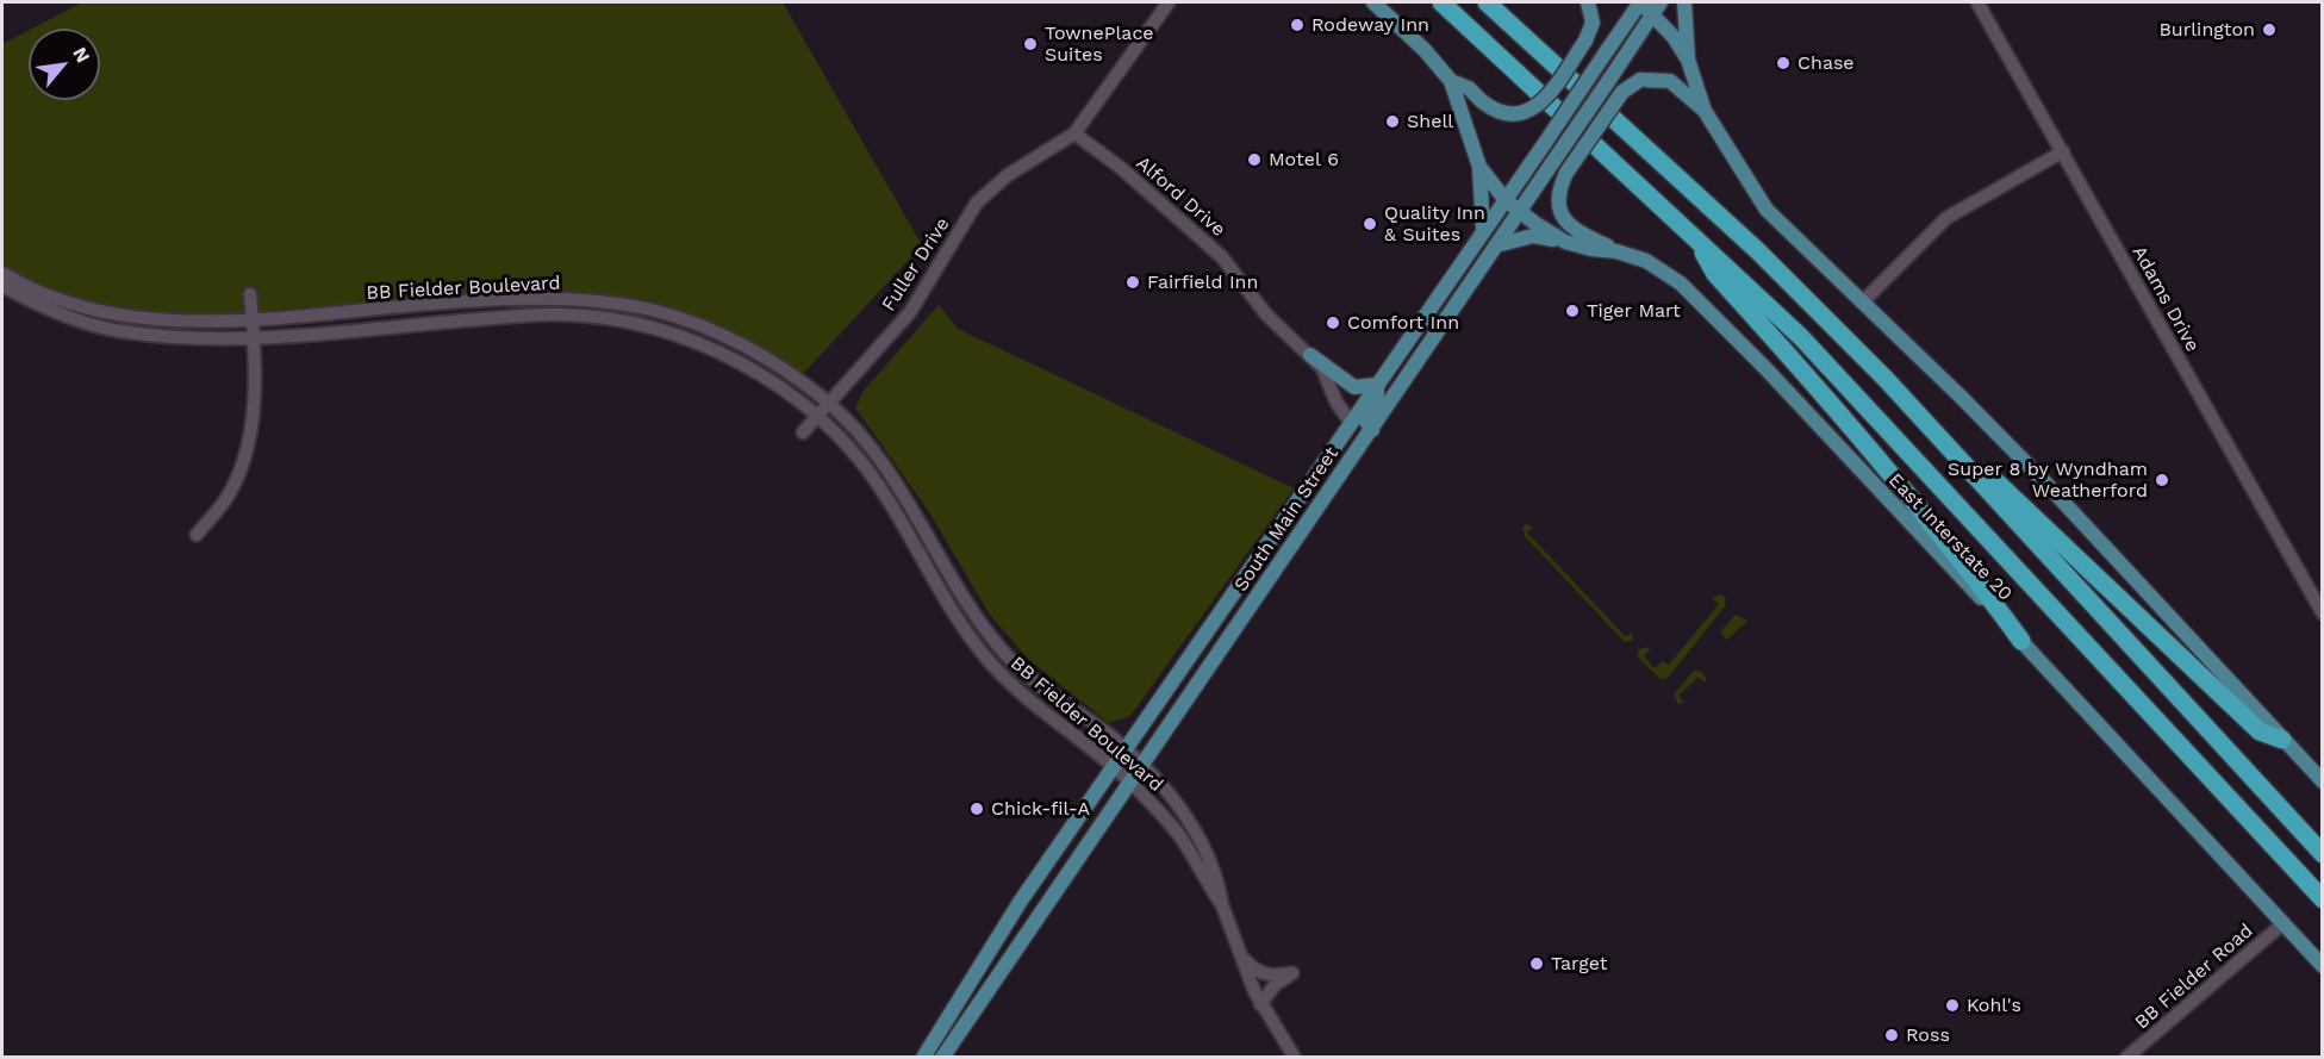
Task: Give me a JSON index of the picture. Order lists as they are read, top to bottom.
{
  "streets": {
    "main road": ["South Main Street", "East Interstate 20"],
    "street": [
      "Alford Drive",
      "Fuller Drive",
      "BB Fielder Boulevard",
      "Adams Drive",
      "BB Fielder Road"
    ]
  },
  "crossings": [
    ["Alford Drive", "Fuller Drive"],
    ["Alford Drive", "South Main Street"],
    ["Fuller Drive", "BB Fielder Boulevard"],
    ["BB Fielder Boulevard", "South Main Street"],
    ["South Main Street", "East Interstate 20"],
    ["East Interstate 20", "BB Fielder Road"]
  ],
  "places": [
    "Rodeway Inn",
    "Burlington",
    "TownePlace Suites",
    "Chase",
    "Shell",
    "Motel 6",
    "Quality Inn & Suites",
    "Fairfield Inn",
    "Tiger Mart",
    "Comfort Inn",
    "Super 8 by Wyndham Weatherford",
    "Chick-fil-A",
    "Target",
    "Kohl's",
    "Ross"
  ],
  "north": "top right"
}
